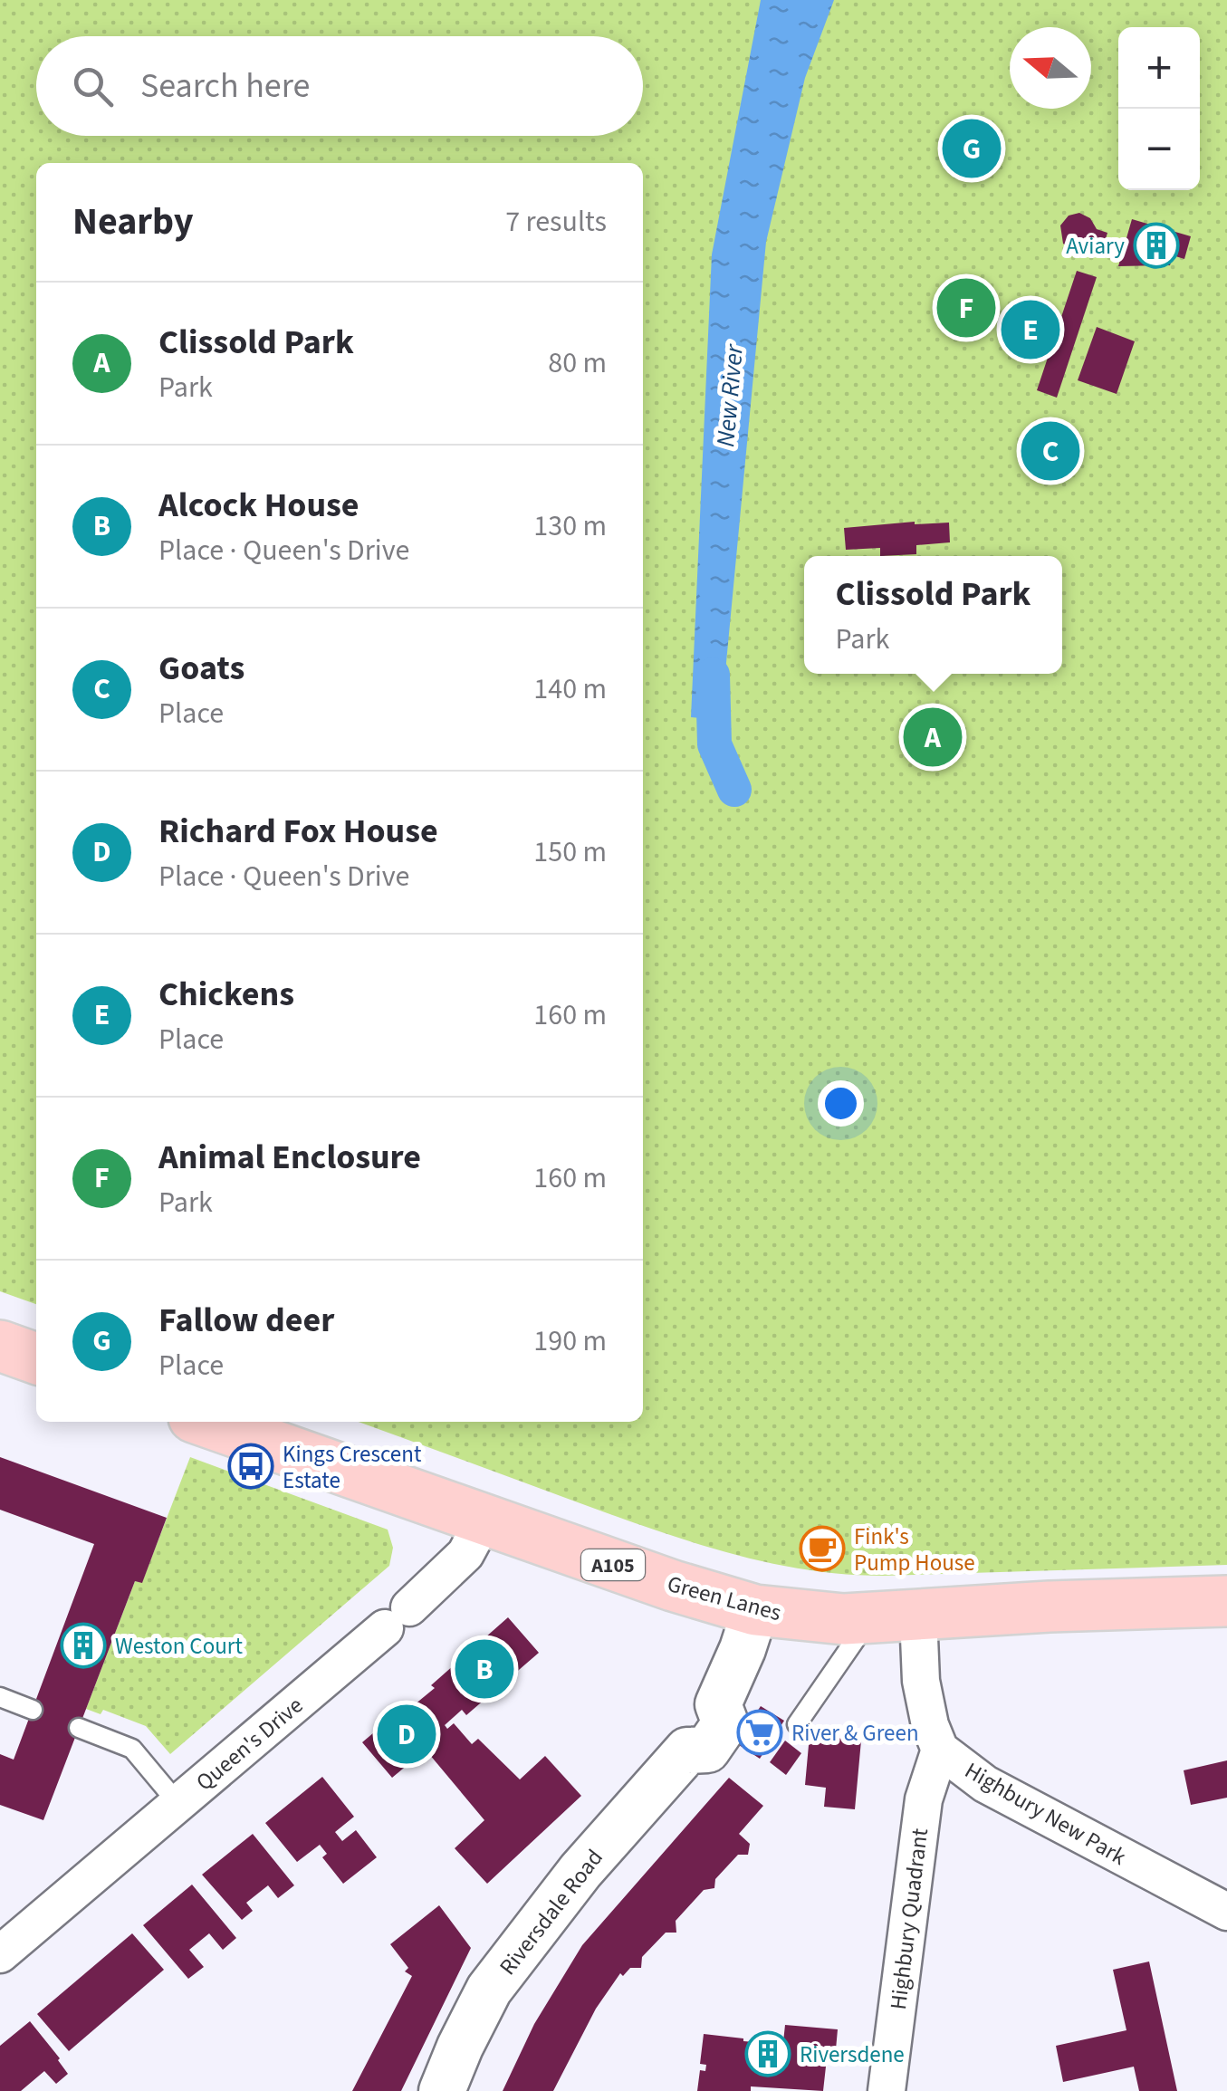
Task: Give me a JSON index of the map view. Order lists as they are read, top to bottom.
{
  "streets": {
    "main road": ["A105", "Green Lanes"],
    "street": [
      "Queen's Drive",
      "Highbury New Park",
      "Riversdale Road",
      "Highbury Quadrant"
    ]
  },
  "crossings": [
    ["Green Lanes", "Queen's Drive"],
    ["Green Lanes", "Highbury New Park"],
    ["Green Lanes", "Riversdale Road"],
    ["Highbury New Park", "Highbury Quadrant"]
  ],
  "water": ["New River"],
  "places": {
    "building": ["Aviary", "Weston Court", "Riversdene"],
    "bus stop": ["Kings Crescent Estate"],
    "cafe": ["Fink's Pump House"],
    "supermarket": ["River & Green"]
  },
  "north": "left",
  "page": {
    "map_buttons": ["+", "−"],
    "search": "Search here",
    "pins": [
      "G",
      "F",
      "E",
      "C",
      "A",
      "B",
      "D"
    ],
    "heading": ["Nearby", "7 results"],
    "list": [
      {
        "mark": "A",
        "name": "Clissold Park",
        "note": "Park",
        "value": "80 m"
      },
      {
        "mark": "B",
        "name": "Alcock House",
        "note": "Place · Queen's Drive",
        "value": "130 m"
      },
      {
        "mark": "C",
        "name": "Goats",
        "note": "Place",
        "value": "140 m"
      },
      {
        "mark": "D",
        "name": "Richard Fox House",
        "note": "Place · Queen's Drive",
        "value": "150 m"
      },
      {
        "mark": "E",
        "name": "Chickens",
        "note": "Place",
        "value": "160 m"
      },
      {
        "mark": "F",
        "name": "Animal Enclosure",
        "note": "Park",
        "value": "160 m"
      },
      {
        "mark": "G",
        "name": "Fallow deer",
        "note": "Place",
        "value": "190 m"
      }
    ],
    "popup": ["Clissold Park", "Park"]
  }
}
